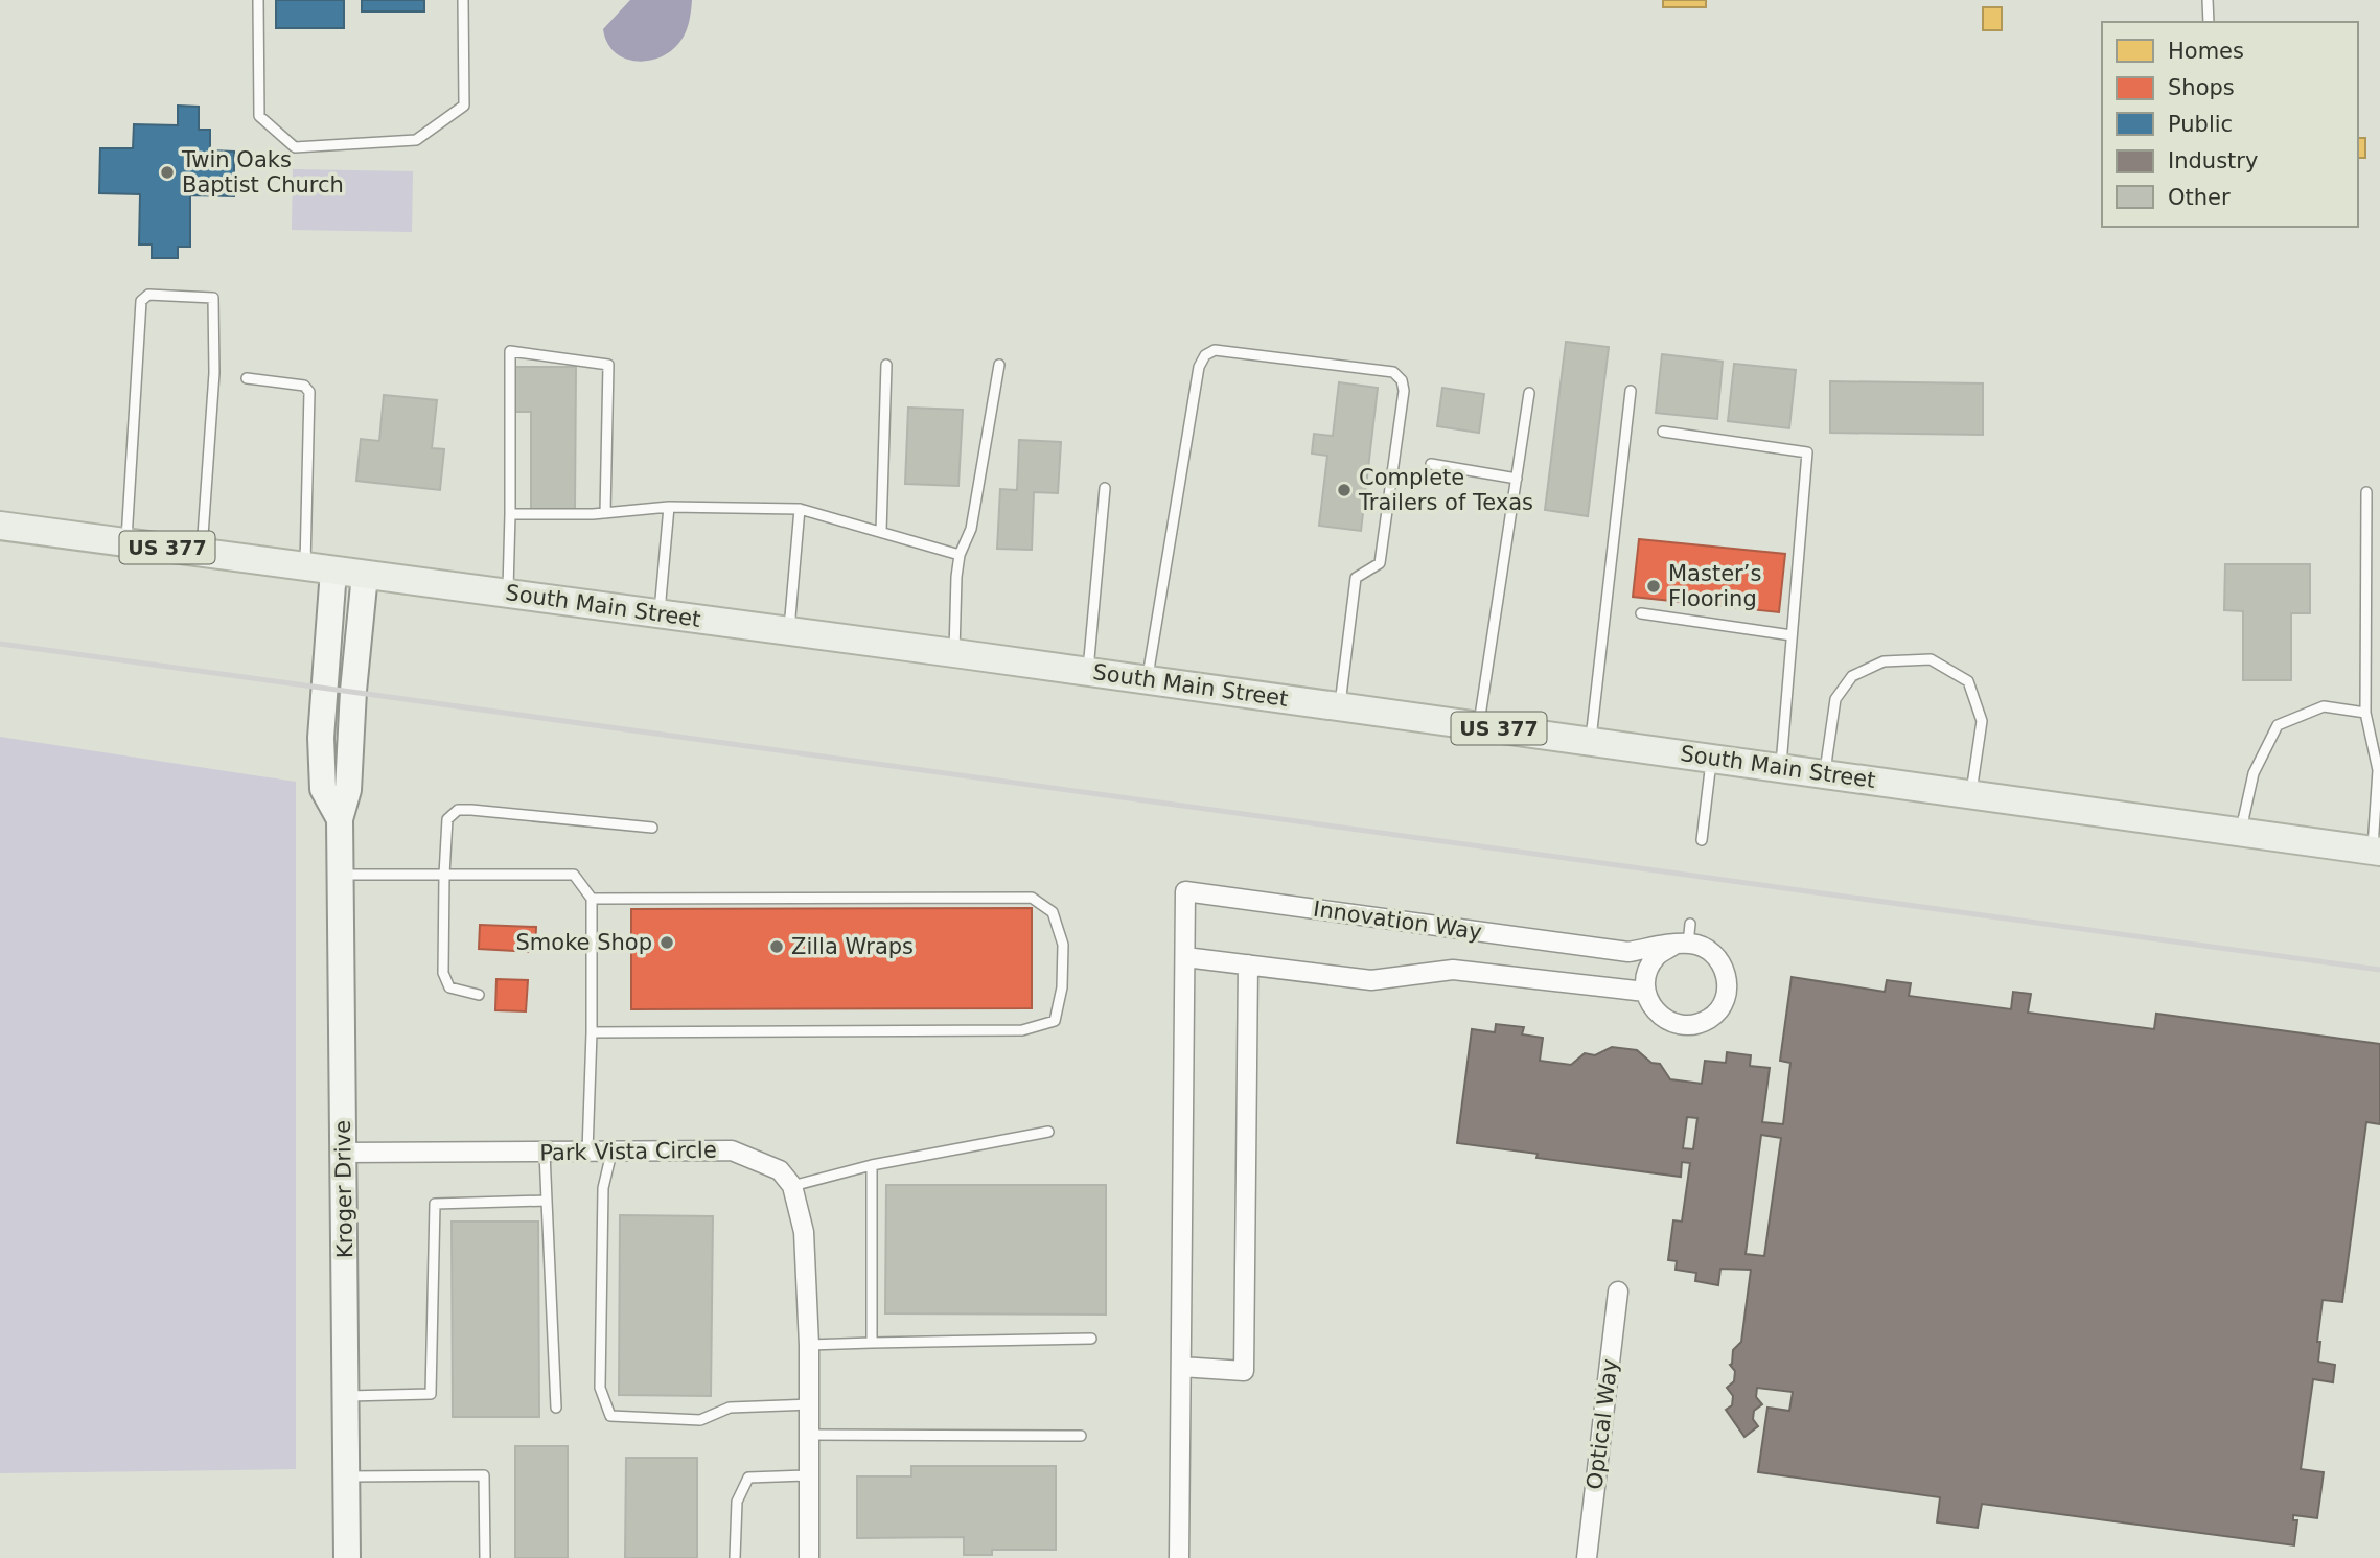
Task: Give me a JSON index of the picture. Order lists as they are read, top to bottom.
{
  "streets": {
    "main road": ["US 377", "South Main Street", "Kroger Drive"],
    "street": ["Innovation Way", "Park Vista Circle", "Optical Way"]
  },
  "crossings": [
    ["South Main Street", "Kroger Drive"],
    ["Park Vista Circle", "Kroger Drive"]
  ],
  "places": [
    "Twin Oaks Baptist Church",
    "Complete Trailers of Texas",
    "Master’s Flooring",
    "Smoke Shop",
    "Zilla Wraps"
  ],
  "legend": [
    "Homes",
    "Shops",
    "Public",
    "Industry",
    "Other"
  ]
}
